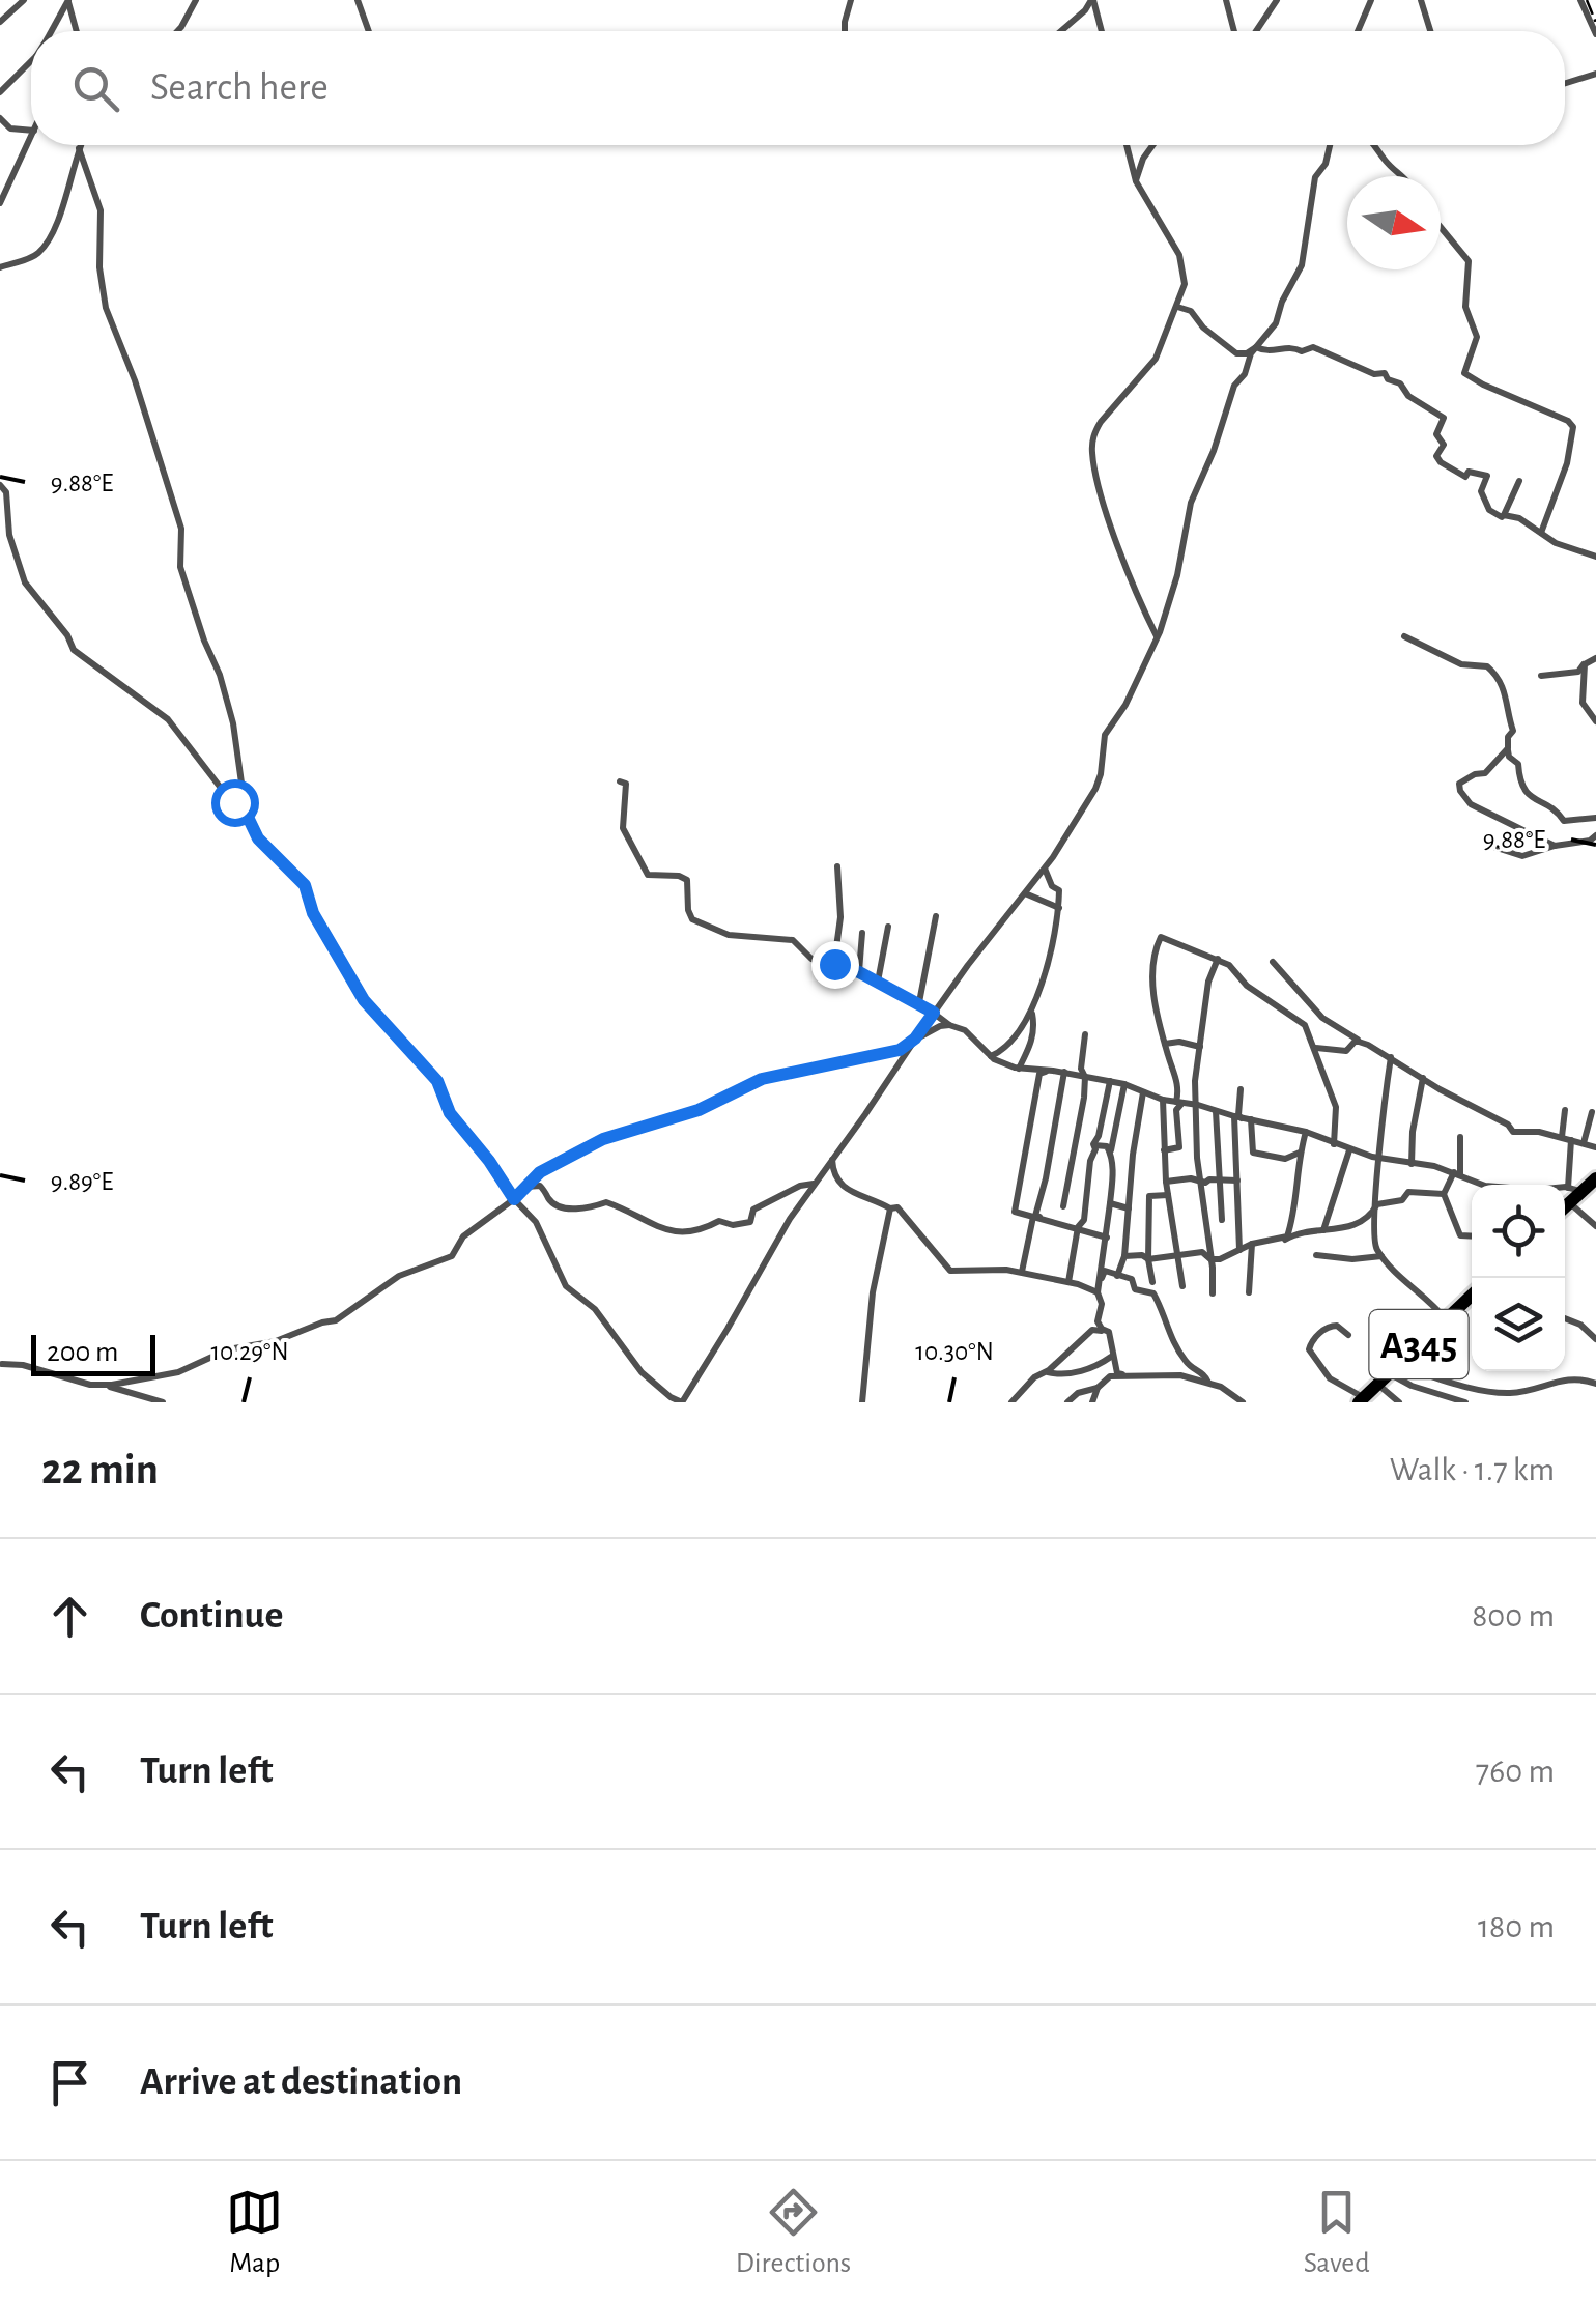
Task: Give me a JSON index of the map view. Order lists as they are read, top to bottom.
{
  "streets": {
    "highway": ["A345"]
  },
  "scale_bar": "200 m",
  "north": "right",
  "page": {
    "search": "Search here",
    "scale": "200 m",
    "heading": ["22 min", "Walk · 1.7 km"],
    "list": [
      ["Continue", "800 m"],
      ["Turn left", "760 m"],
      ["Turn left", "180 m"],
      "Arrive at destination"
    ],
    "nav": ["Map", "Directions", "Saved"]
  },
  "coordinates": [
    "9.88°E",
    "9.89°E",
    "10.29°N",
    "10.30°N"
  ]
}
